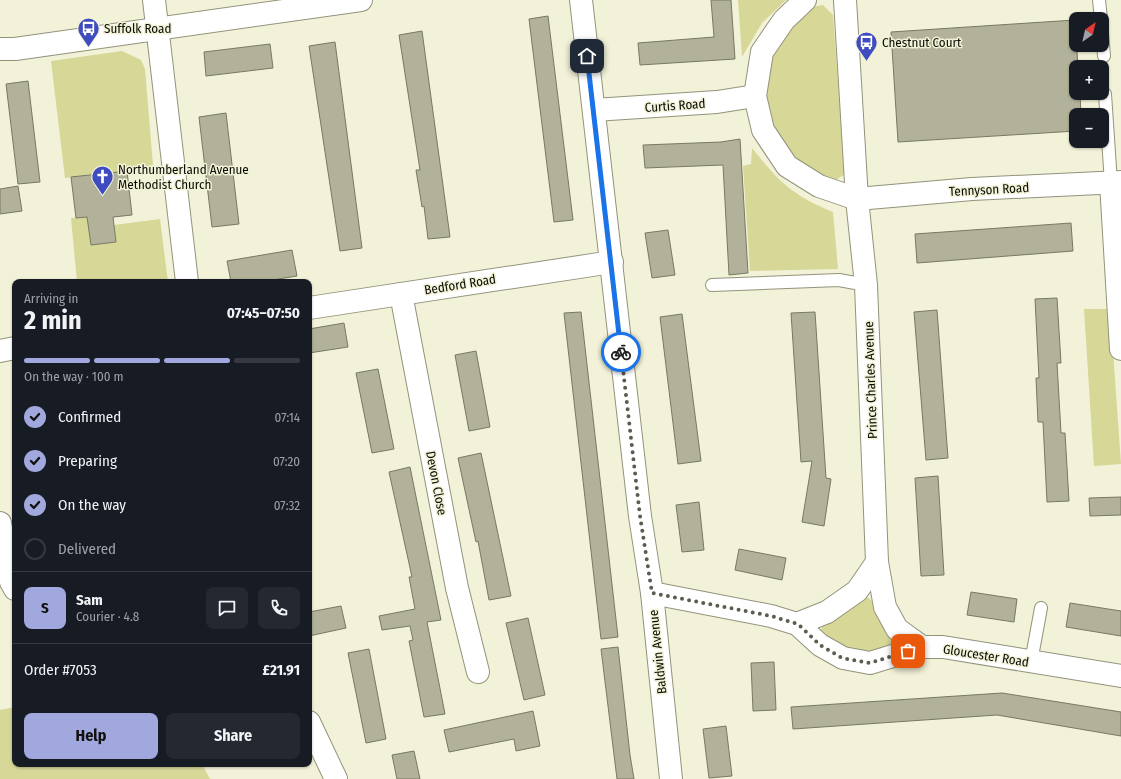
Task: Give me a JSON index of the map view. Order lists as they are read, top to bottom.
{
  "streets": {
    "street": [
      "Curtis Road",
      "Tennyson Road",
      "Bedford Road",
      "Prince Charles Avenue",
      "Devon Close",
      "Baldwin Avenue",
      "Gloucester Road"
    ]
  },
  "crossings": [
    ["Curtis Road", "Baldwin Avenue"],
    ["Tennyson Road", "Prince Charles Avenue"],
    ["Bedford Road", "Devon Close"],
    ["Bedford Road", "Baldwin Avenue"],
    ["Prince Charles Avenue", "Gloucester Road"],
    ["Baldwin Avenue", "Gloucester Road"]
  ],
  "places": {
    "bus stop": ["Suffolk Road", "Chestnut Court"],
    "church": ["Northumberland Avenue Methodist Church"]
  },
  "north": "top right",
  "page": {
    "map_buttons": ["+", "−"],
    "heading": ["2 min", "Arriving in", "07:45–07:50"],
    "panel": [
      "Sam",
      "Courier · 4.8",
      "Order #7053",
      "£21.91"
    ],
    "bar": "On the way · 100 m",
    "list": [
      ["Confirmed", "07:14"],
      ["Preparing", "07:20"],
      ["On the way", "07:32"],
      "Delivered"
    ],
    "round": "S",
    "buttons": ["Help", "Share"]
  }
}
